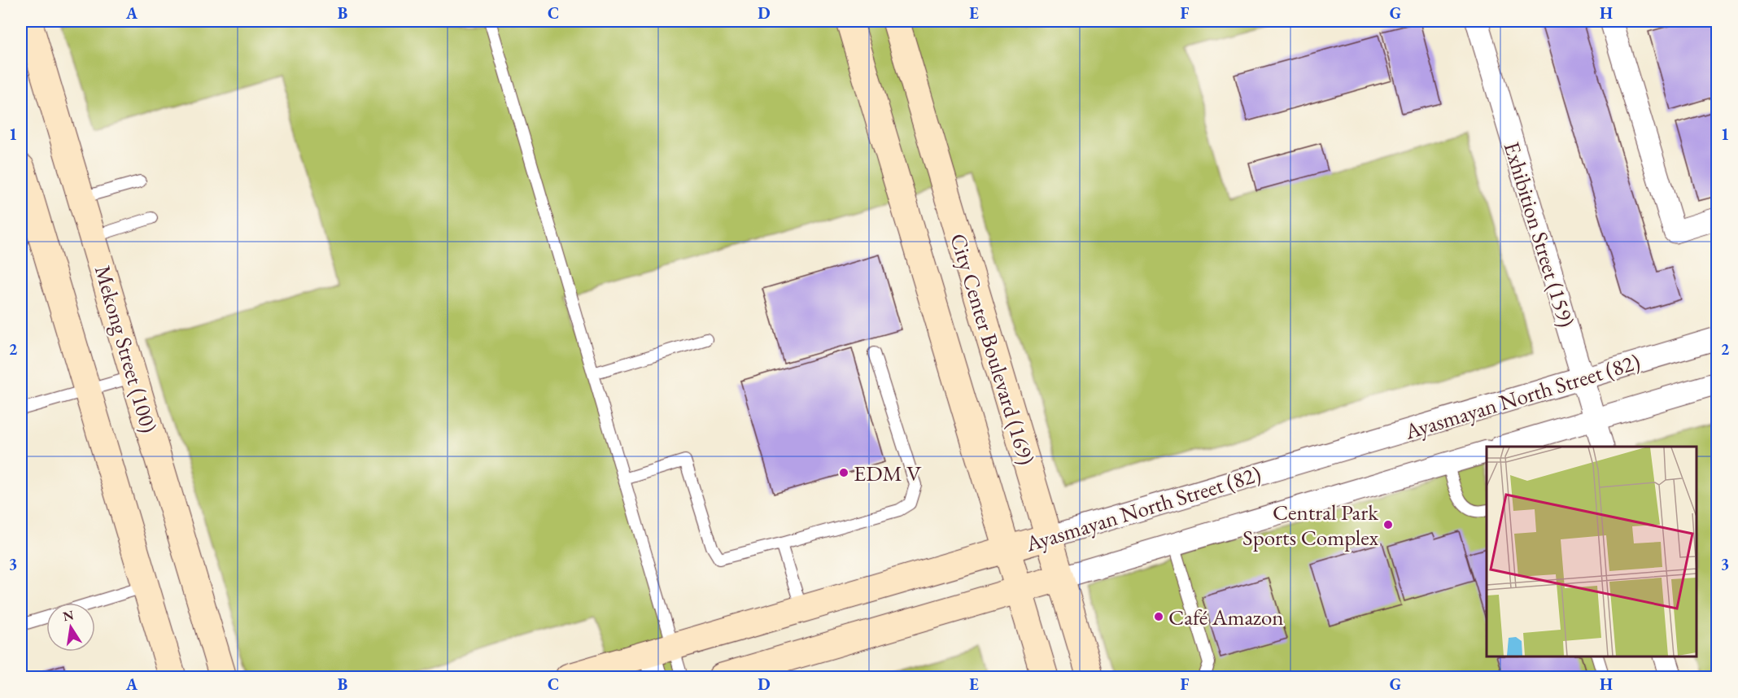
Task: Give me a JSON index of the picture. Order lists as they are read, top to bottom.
{
  "streets": {
    "street": [
      "Exhibition Street (159)",
      "Mekong Street (100)",
      "City Center Boulevard (169)",
      "Ayasmayan North Street (82)"
    ]
  },
  "crossings": [
    ["Exhibition Street (159)", "Ayasmayan North Street (82)"],
    ["City Center Boulevard (169)", "Ayasmayan North Street (82)"]
  ],
  "places": ["EDM V", "Central Park Sports Complex", "Café Amazon"],
  "north": "top",
  "grid": {
    "columns": [
      "A",
      "B",
      "C",
      "D",
      "E",
      "F",
      "G",
      "H"
    ],
    "rows": ["1", "2", "3"]
  }
}
